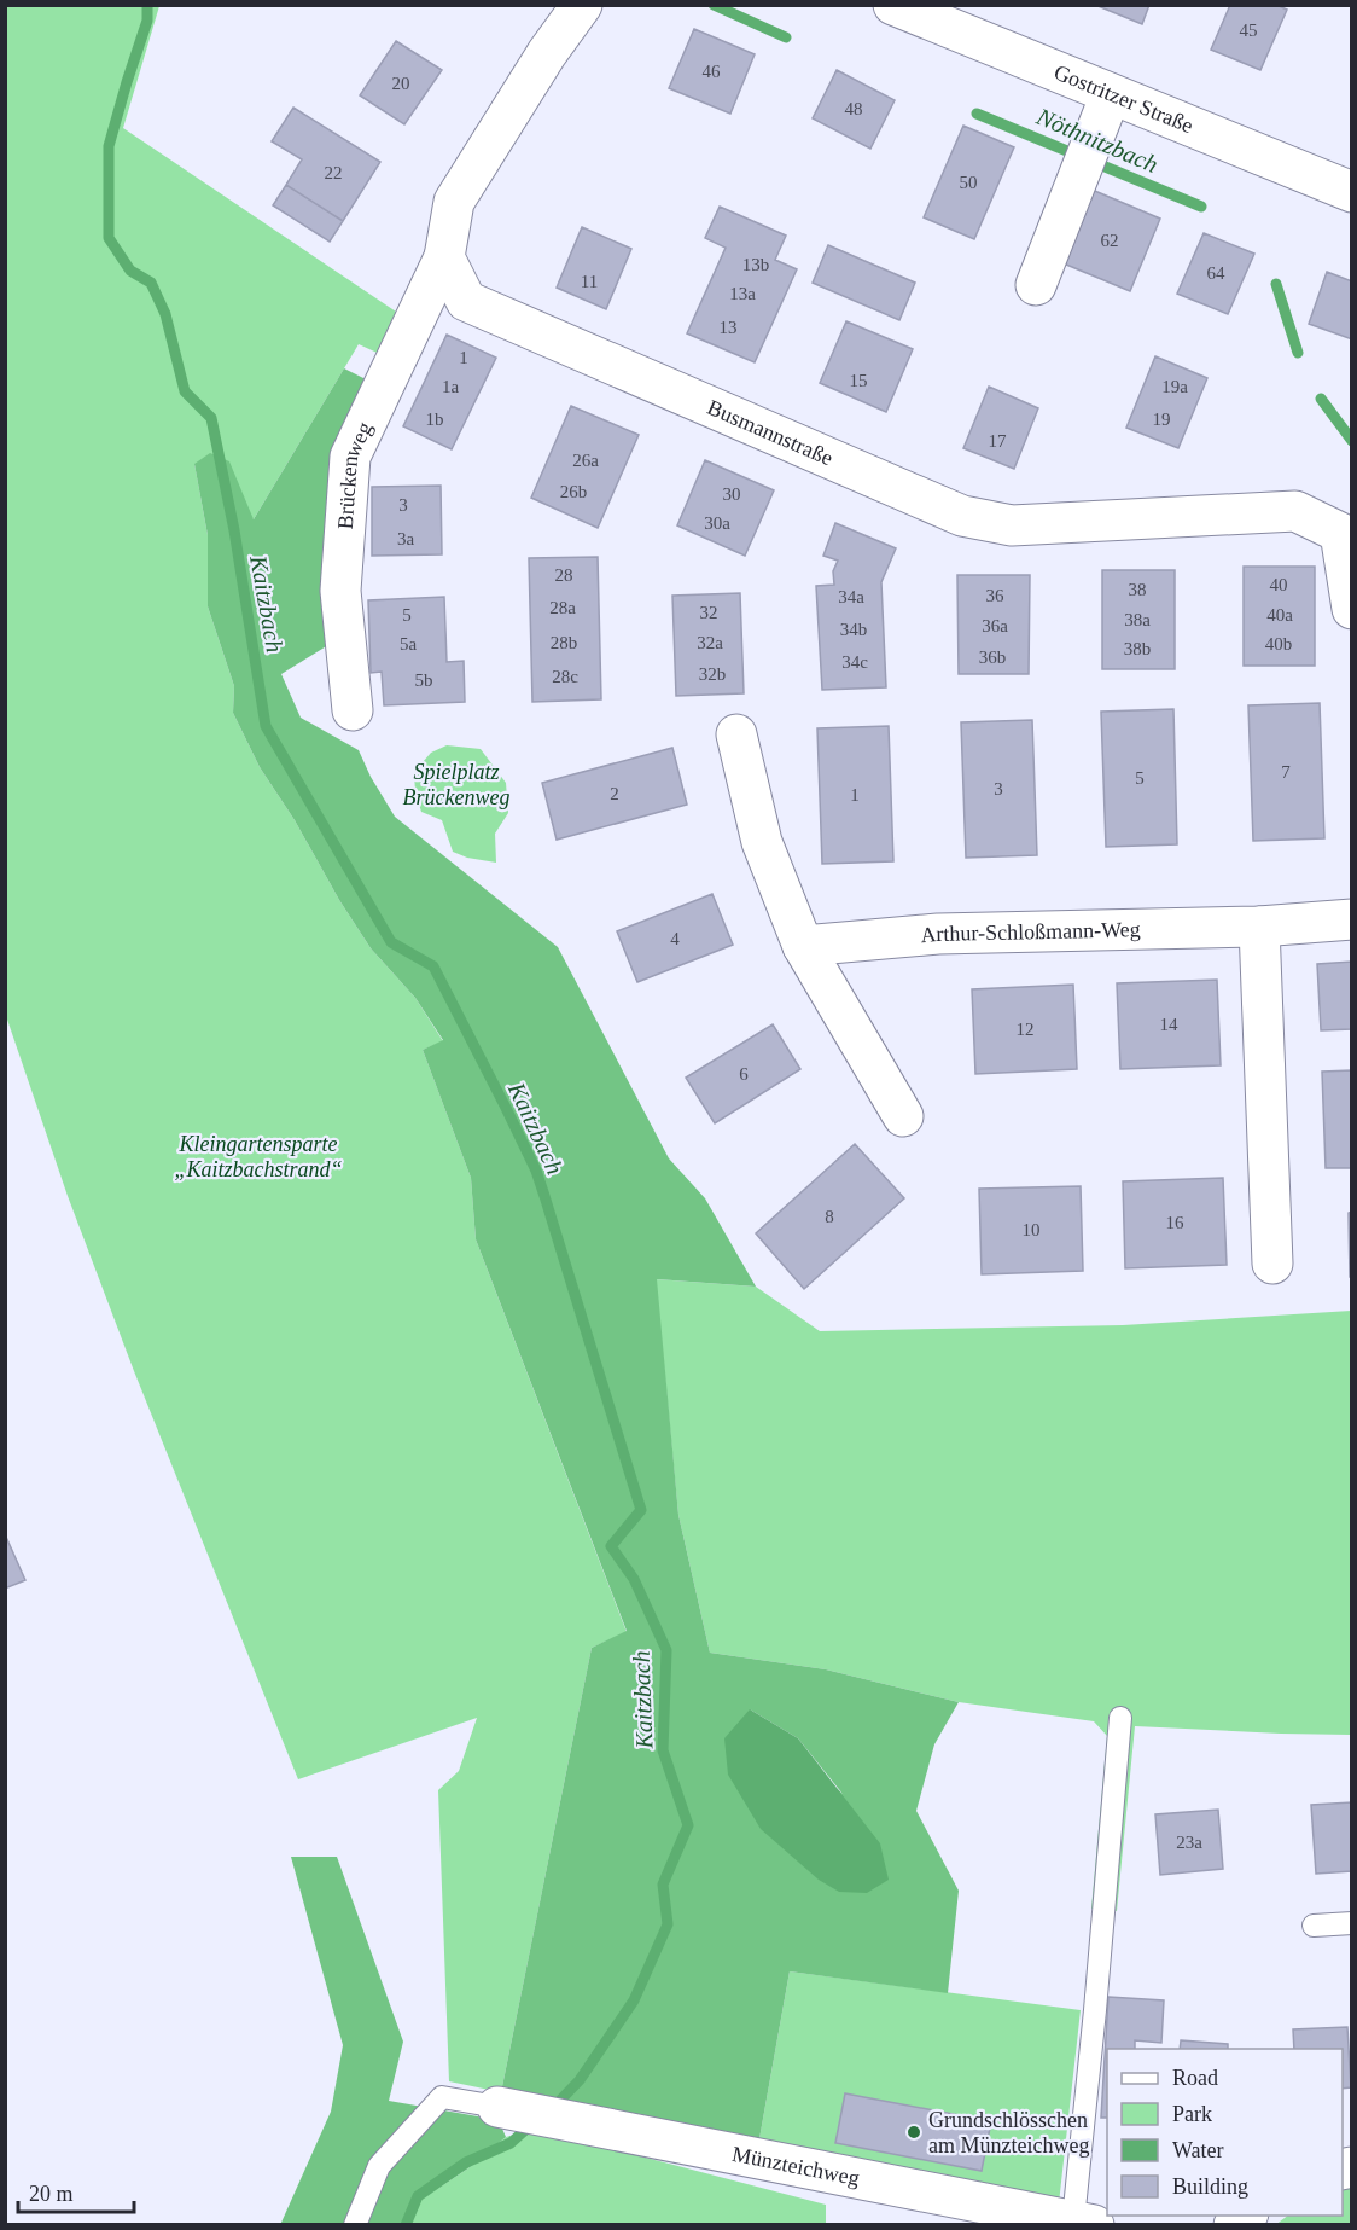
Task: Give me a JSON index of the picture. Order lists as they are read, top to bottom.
{
  "streets": {
    "street": [
      "Gostritzer Straße",
      "Busmannstraße",
      "Brückenweg",
      "Arthur-Schloßmann-Weg",
      "Münzteichweg"
    ]
  },
  "crossings": [
    ["Busmannstraße", "Brückenweg"]
  ],
  "water": ["Nöthnitzbach", "Kaitzbach"],
  "parks": ["Spielplatz Brückenweg", "Kleingartensparte „Kaitzbachstrand“"],
  "places": ["Grundschlösschen am Münzteichweg"],
  "house_numbers": [
    "45",
    "46",
    "20",
    "48",
    "22",
    "50",
    "62",
    "13b",
    "64",
    "11",
    "13a",
    "13",
    "1",
    "15",
    "1a",
    "19a",
    "1b",
    "19",
    "17",
    "26a",
    "26b",
    "30",
    "3",
    "30a",
    "3a",
    "28",
    "40",
    "38",
    "36",
    "34a",
    "28a",
    "32",
    "5",
    "40a",
    "38a",
    "36a",
    "34b",
    "28b",
    "32a",
    "5a",
    "40b",
    "38b",
    "36b",
    "34c",
    "32b",
    "28c",
    "5b",
    "7",
    "5",
    "3",
    "2",
    "1",
    "4",
    "14",
    "12",
    "6",
    "8",
    "16",
    "10",
    "23a"
  ],
  "legend": [
    "Road",
    "Park",
    "Water",
    "Building"
  ],
  "scale_bar": "20 m"
}
